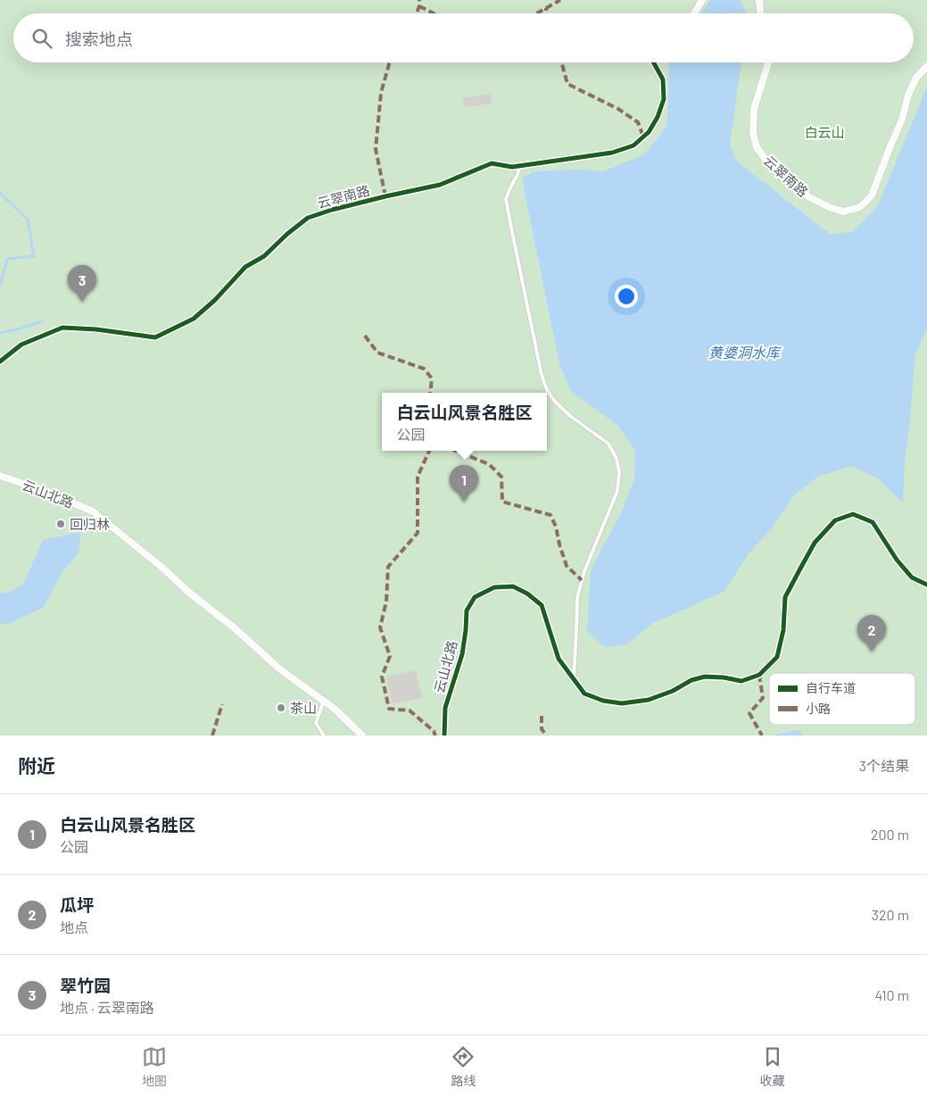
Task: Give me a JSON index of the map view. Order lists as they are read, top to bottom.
{
  "streets": {
    "street": ["云翠南路", "云山北路"]
  },
  "water": ["黄婆洞水库"],
  "parks": ["白云山"],
  "places": ["回归林", "茶山"],
  "legend": ["自行车道", "小路"],
  "page": {
    "search": "搜索地点",
    "pins": ["3", "1", "2"],
    "popup": ["白云山风景名胜区", "公园"],
    "heading": ["附近", "3个结果"],
    "list": [
      {
        "mark": "1",
        "name": "白云山风景名胜区",
        "note": "公园",
        "value": "200 m"
      },
      {
        "mark": "2",
        "name": "瓜坪",
        "note": "地点",
        "value": "320 m"
      },
      {
        "mark": "3",
        "name": "翠竹园",
        "note": "地点 · 云翠南路",
        "value": "410 m"
      }
    ],
    "nav": ["地图", "路线", "收藏"]
  }
}
